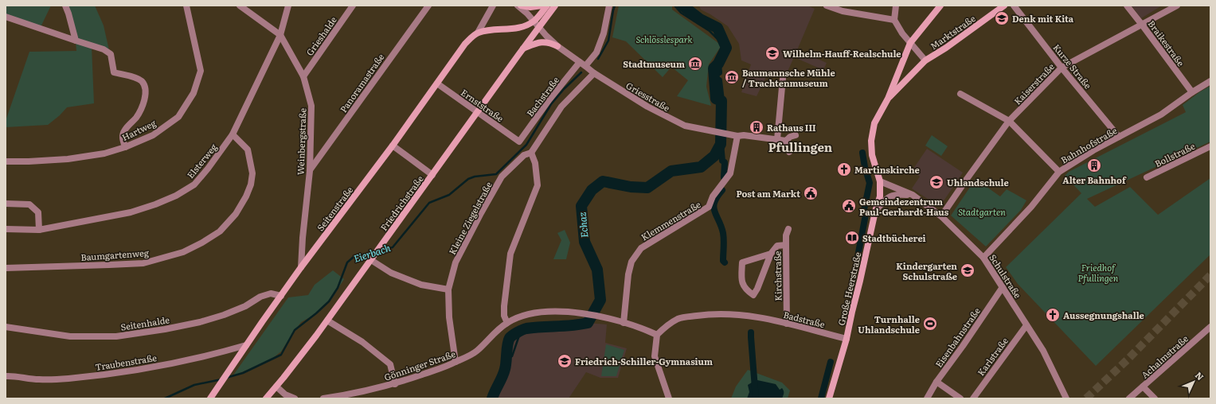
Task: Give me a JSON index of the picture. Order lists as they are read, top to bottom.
{
  "streets": {
    "main road": [
      "Marktstraße",
      "Friedrichstraße",
      "Seitenstraße",
      "Große Heerstraße"
    ],
    "street": [
      "Grieshalde",
      "Braikestraße",
      "Kurze Straße",
      "Panoramastraße",
      "Kaiserstraße",
      "Bachstraße",
      "Griesstraße",
      "Ernststraße",
      "Hartweg",
      "Weinbergstraße",
      "Bahnhofstraße",
      "Bollstraße",
      "Elsterweg",
      "Kleine Ziegelstraße",
      "Klemmenstraße",
      "Baumgartenweg",
      "Kirchstraße",
      "Schulstraße",
      "Badstraße",
      "Seitenhalde",
      "Eisenbahnstraße",
      "Karlstraße",
      "Achalmstraße",
      "Traubenstraße",
      "Gönninger Straße"
    ]
  },
  "crossings": [
    ["Marktstraße", "Große Heerstraße"],
    ["Grieshalde", "Weinbergstraße"],
    ["Braikestraße", "Kaiserstraße"],
    ["Braikestraße", "Bahnhofstraße"],
    ["Kurze Straße", "Kaiserstraße"],
    ["Kurze Straße", "Bahnhofstraße"],
    ["Panoramastraße", "Weinbergstraße"],
    ["Kaiserstraße", "Schulstraße"],
    ["Bachstraße", "Griesstraße"],
    ["Bachstraße", "Ernststraße"],
    ["Griesstraße", "Friedrichstraße"],
    ["Griesstraße", "Klemmenstraße"],
    ["Ernststraße", "Friedrichstraße"],
    ["Ernststraße", "Seitenstraße"],
    ["Weinbergstraße", "Elsterweg"],
    ["Weinbergstraße", "Seitenstraße"],
    ["Bahnhofstraße", "Schulstraße"],
    ["Elsterweg", "Baumgartenweg"],
    ["Seitenstraße", "Seitenhalde"],
    ["Seitenstraße", "Traubenstraße"],
    ["Kleine Ziegelstraße", "Gönninger Straße"],
    ["Klemmenstraße", "Gönninger Straße"],
    ["Kirchstraße", "Badstraße"],
    ["Schulstraße", "Große Heerstraße"],
    ["Schulstraße", "Eisenbahnstraße"],
    ["Schulstraße", "Karlstraße"],
    ["Große Heerstraße", "Badstraße"],
    ["Badstraße", "Gönninger Straße"]
  ],
  "districts": ["Pfullingen"],
  "water": ["Echaz", "Eierbach"],
  "parks": ["Schlösslespark", "Stadtgarten", "Friedhof Pfullingen"],
  "places": {
    "school or university": [
      "Denk mit Kita",
      "Wilhelm-Hauff-Realschule",
      "Uhlandschule",
      "Kindergarten Schulstraße",
      "Friedrich-Schiller-Gymnasium"
    ],
    "museum": ["Stadtmuseum", "Baumannsche Mühle / Trachtenmuseum"],
    "building": ["Rathaus III", "Alter Bahnhof"],
    "church": ["Martinskirche", "Aussegnungshalle"],
    "public building": ["Post am Markt", "Gemeindezentrum Paul-Gerhardt-Haus"],
    "library": ["Stadtbücherei"],
    "sports": ["Turnhalle Uhlandschule"]
  },
  "north": "top right"
}
